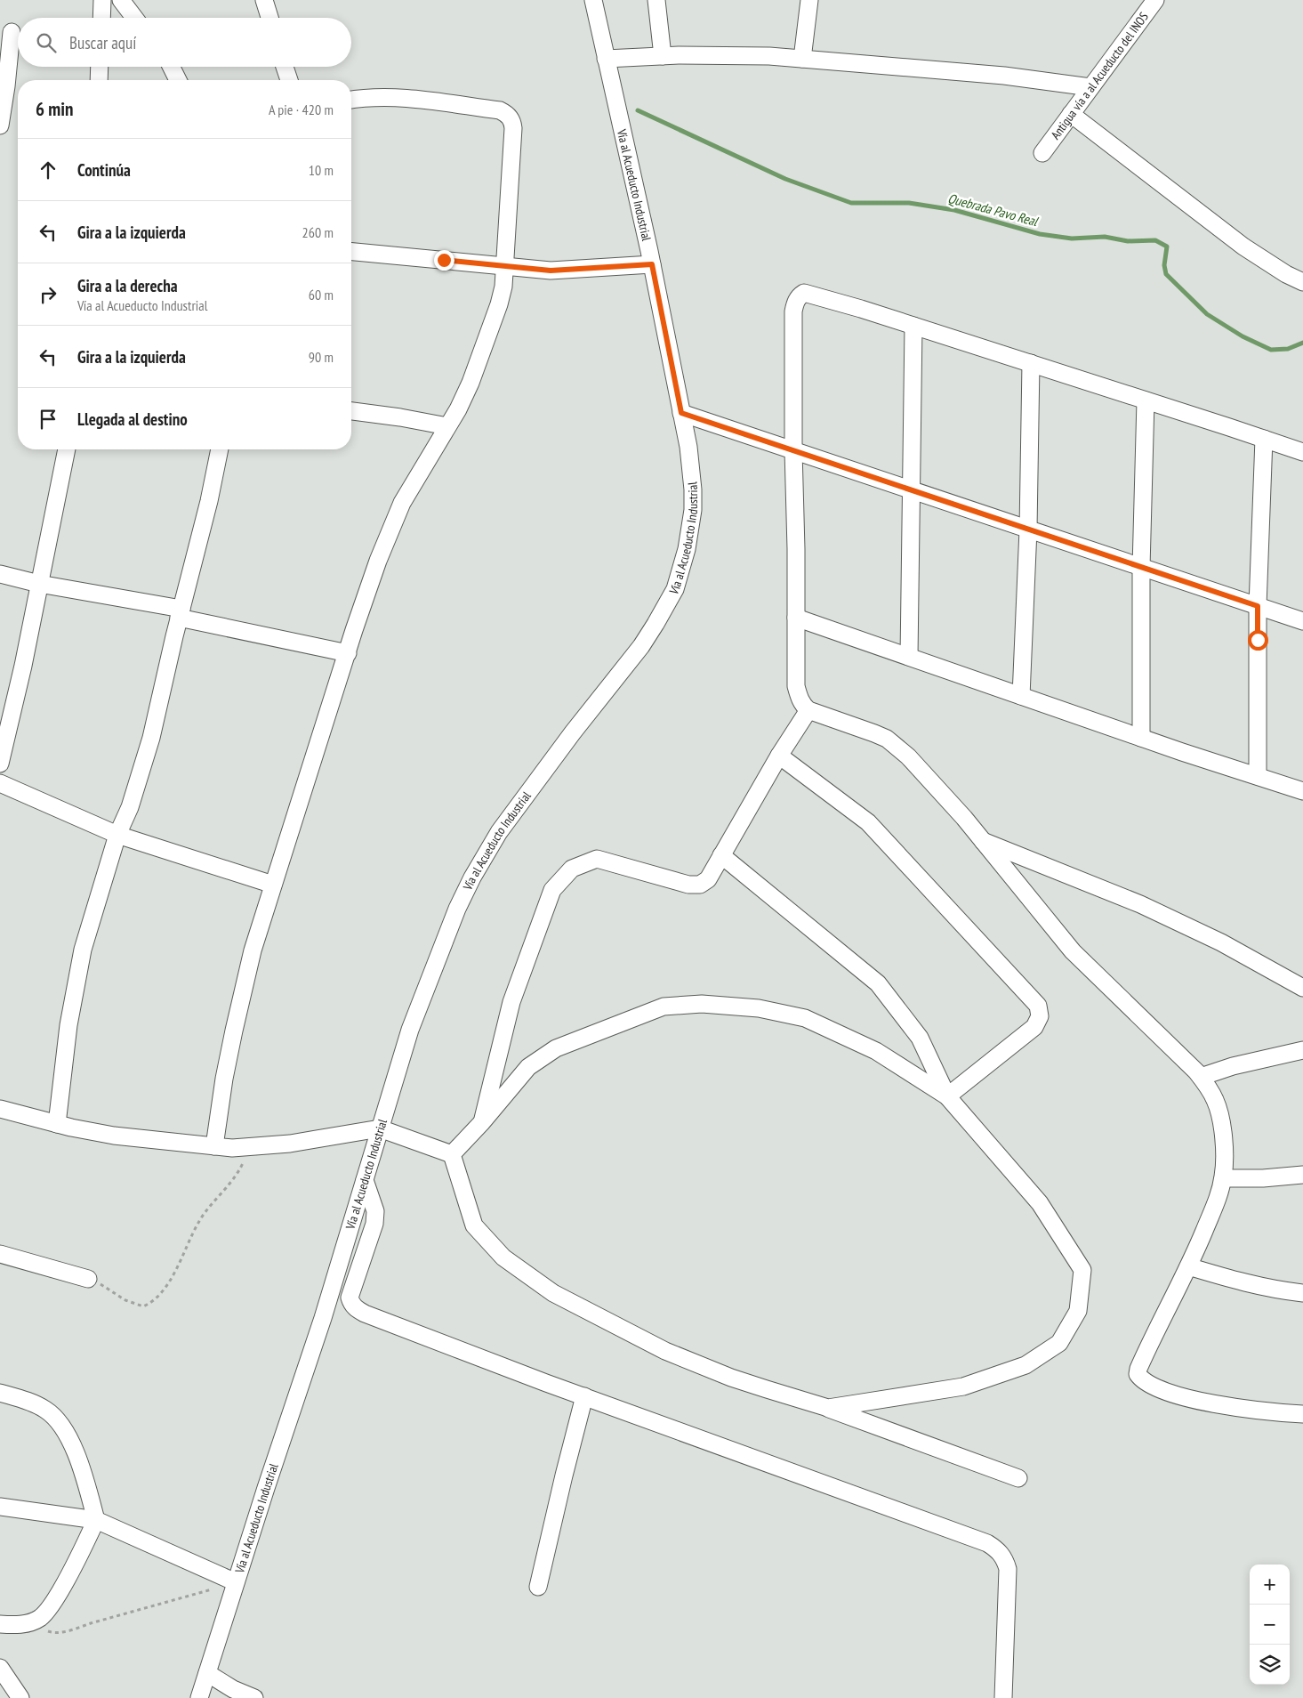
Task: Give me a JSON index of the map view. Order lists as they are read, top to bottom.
{
  "streets": {
    "street": ["Antigua vía a al Acueducto del INOS", "Vía al Acueducto Industrial"]
  },
  "water": ["Quebrada Pavo Real"],
  "page": {
    "search": "Buscar aquí",
    "heading": ["6 min", "A pie · 420 m"],
    "list": [
      ["Continúa", "10 m"],
      ["Gira a la izquierda", "260 m"],
      ["Gira a la derecha", "Vía al Acueducto Industrial", "60 m"],
      ["Gira a la izquierda", "90 m"],
      "Llegada al destino"
    ],
    "map_buttons": ["+", "−"]
  }
}
